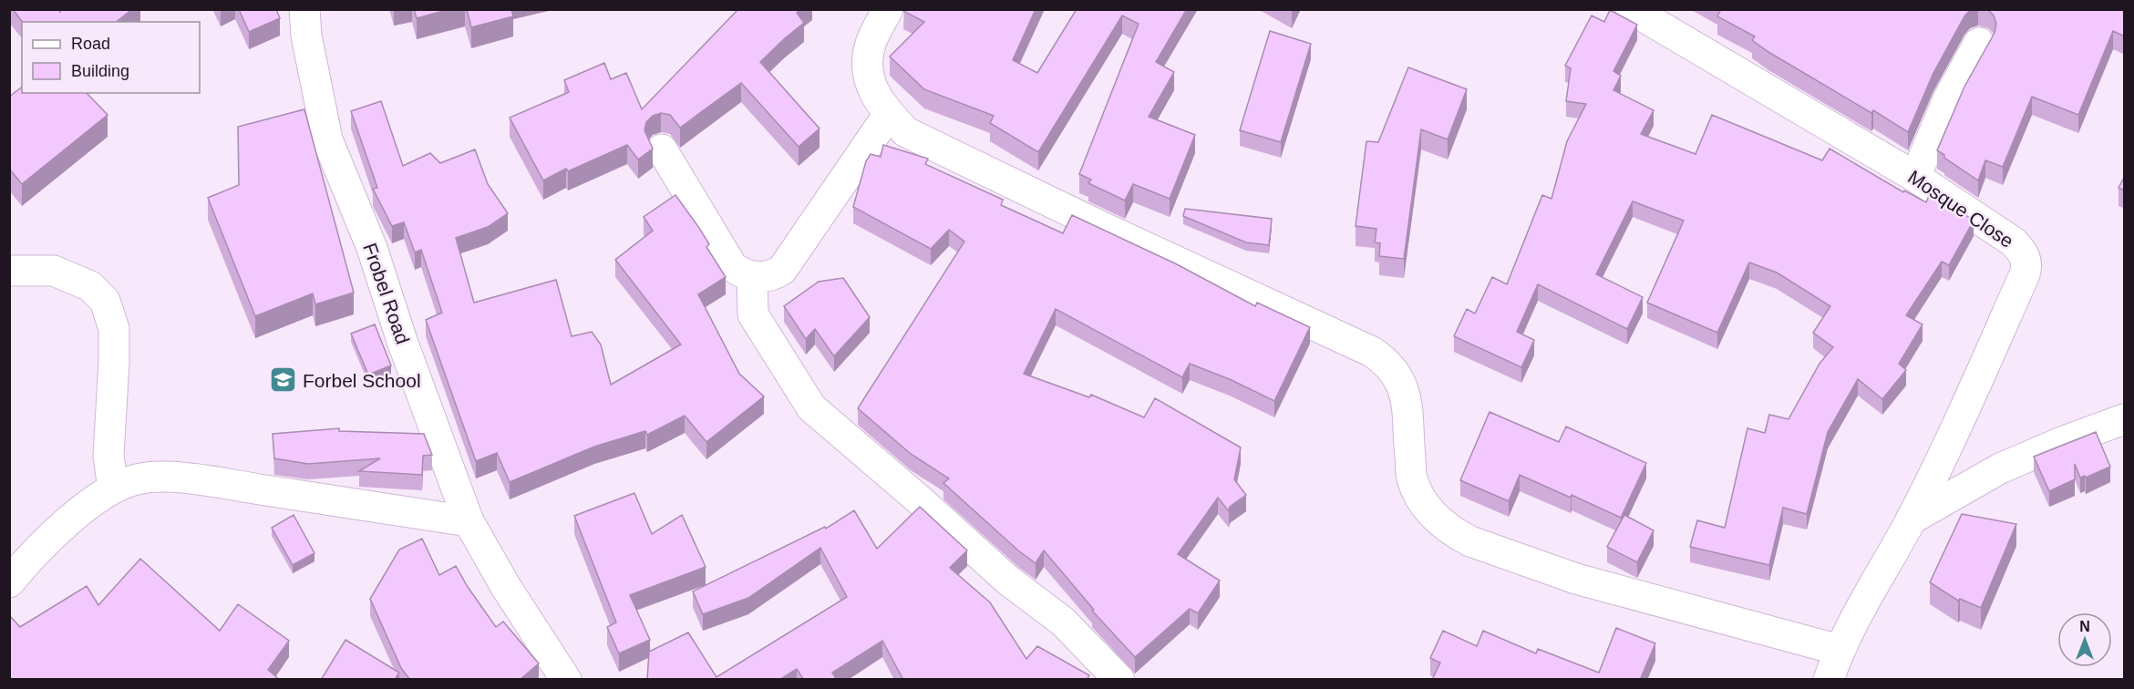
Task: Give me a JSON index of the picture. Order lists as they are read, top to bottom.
{
  "streets": {
    "street": ["Mosque Close", "Frobel Road"]
  },
  "places": {
    "school or university": ["Forbel School"]
  },
  "legend": ["Road", "Building"],
  "north": "top"
}
